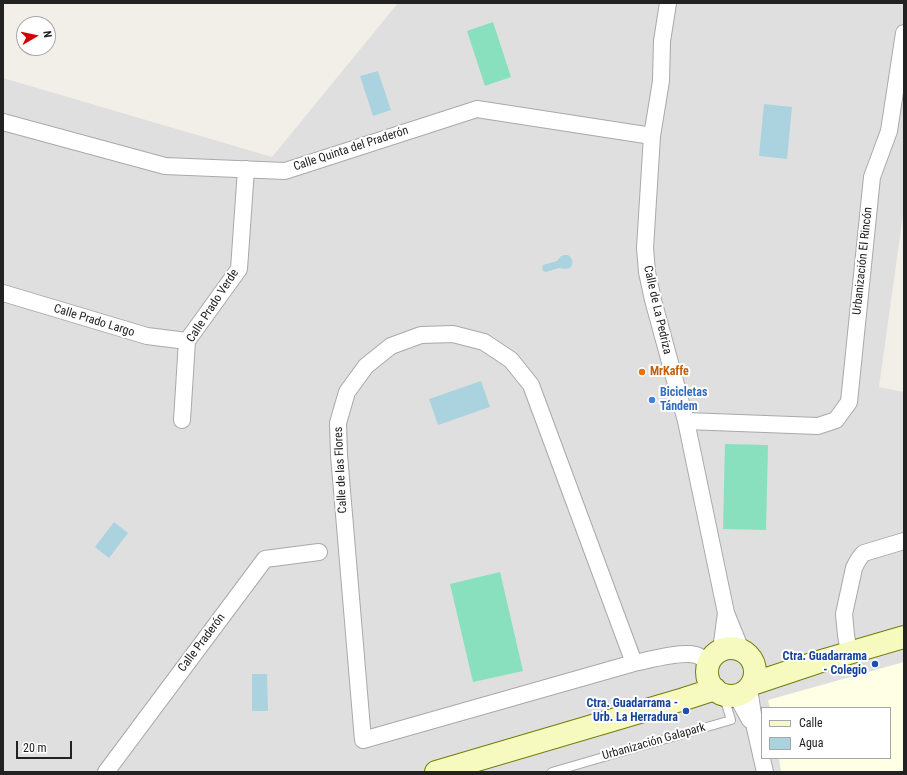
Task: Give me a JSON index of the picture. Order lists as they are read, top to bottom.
{
  "streets": {
    "street": [
      "Calle Quinta del Praderón",
      "Urbanización El Rincón",
      "Calle Prado Verde",
      "Calle de La Pedriza",
      "Calle Prado Largo",
      "Calle de las Flores",
      "Calle Praderón"
    ],
    "lane": ["Urbanización Galapark"]
  },
  "crossings": [
    ["Calle Quinta del Praderón", "Calle Prado Verde"],
    ["Calle Quinta del Praderón", "Calle de La Pedriza"],
    ["Urbanización El Rincón", "Calle de La Pedriza"],
    ["Calle Prado Verde", "Calle Prado Largo"],
    ["Calle de La Pedriza", "Calle de las Flores"],
    ["Calle de La Pedriza", "Urbanización Galapark"],
    ["Calle de las Flores", "Urbanización Galapark"]
  ],
  "places": [
    "MrKaffe",
    "Bicicletas Tándem",
    "Ctra. Guadarrama - Colegio",
    "Ctra. Guadarrama - Urb. La Herradura"
  ],
  "legend": ["Calle", "Agua"],
  "scale_bar": "20 m",
  "north": "right"
}
